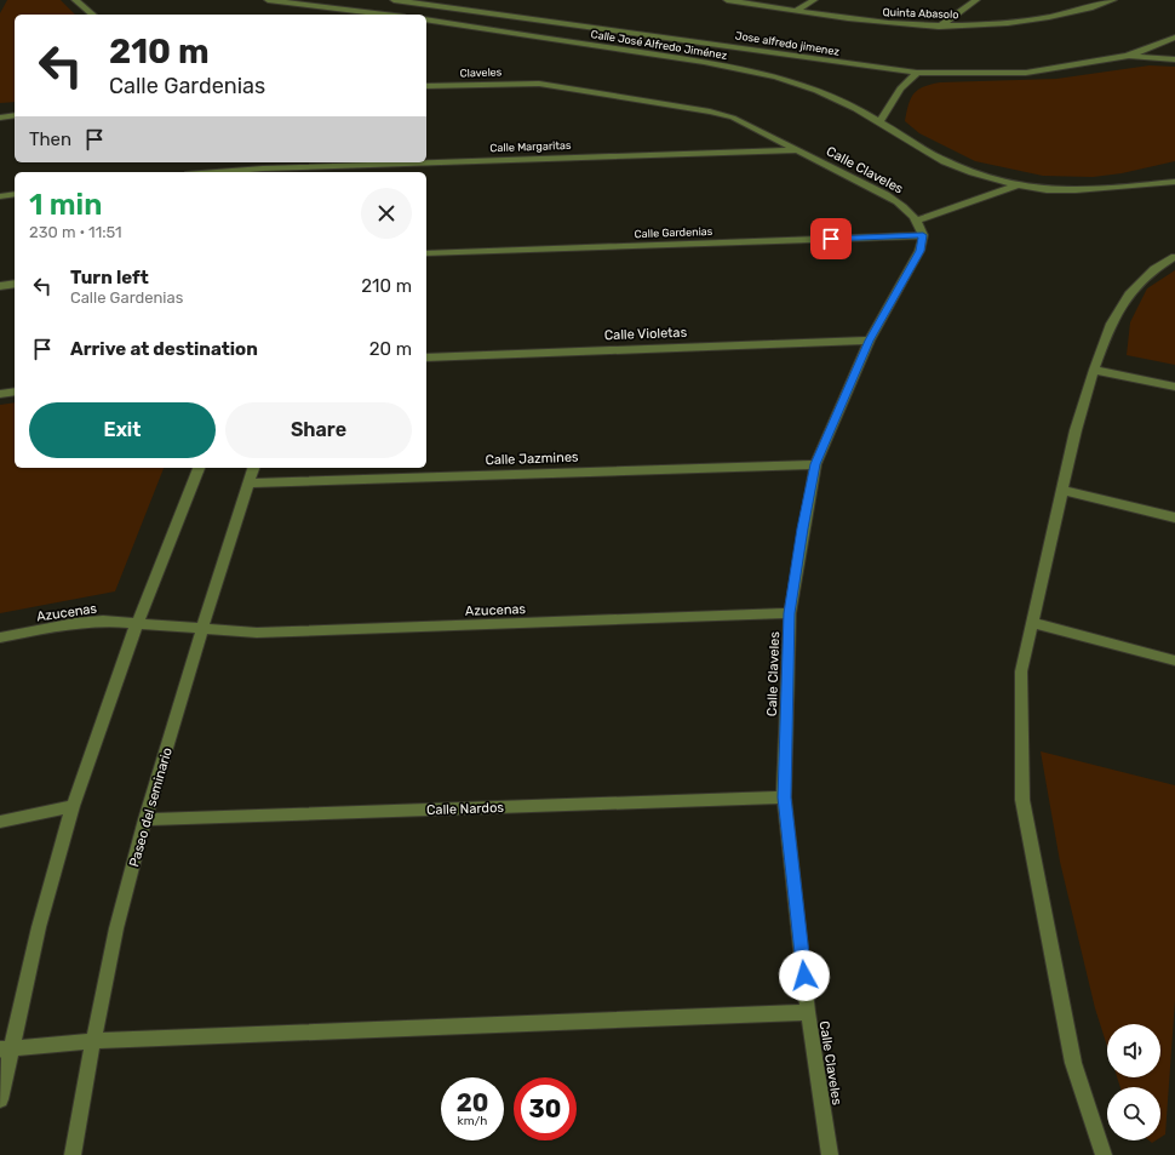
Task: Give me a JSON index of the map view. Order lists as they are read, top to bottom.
{
  "streets": {
    "street": [
      "Quinta Abasolo",
      "Jose alfredo jimenez",
      "Calle José Alfredo Jiménez",
      "Claveles",
      "Calle Margaritas",
      "Calle Claveles",
      "Calle Gardenias",
      "Calle Violetas",
      "Calle Jazmines",
      "Azucenas",
      "Paseo del seminario",
      "Calle Nardos"
    ]
  },
  "crossings": [
    ["Claveles", "Calle Claveles"],
    ["Calle Margaritas", "Calle Claveles"],
    ["Calle Claveles", "Calle Gardenias"],
    ["Calle Claveles", "Calle Violetas"],
    ["Calle Claveles", "Calle Jazmines"],
    ["Calle Claveles", "Azucenas"],
    ["Calle Claveles", "Calle Nardos"],
    ["Calle Jazmines", "Paseo del seminario"],
    ["Azucenas", "Paseo del seminario"],
    ["Paseo del seminario", "Calle Nardos"]
  ],
  "page": {
    "turn": ["210 m", "Calle Gardenias"],
    "then": "Then",
    "heading": ["1 min", "230 m · 11:51"],
    "list": [
      {
        "name": "Turn left",
        "note": "Calle Gardenias",
        "value": "210 m"
      },
      {
        "name": "Arrive at destination",
        "value": "20 m"
      }
    ],
    "buttons": ["Exit", "Share"],
    "speed": "20 km/h",
    "limit": "30"
  }
}
